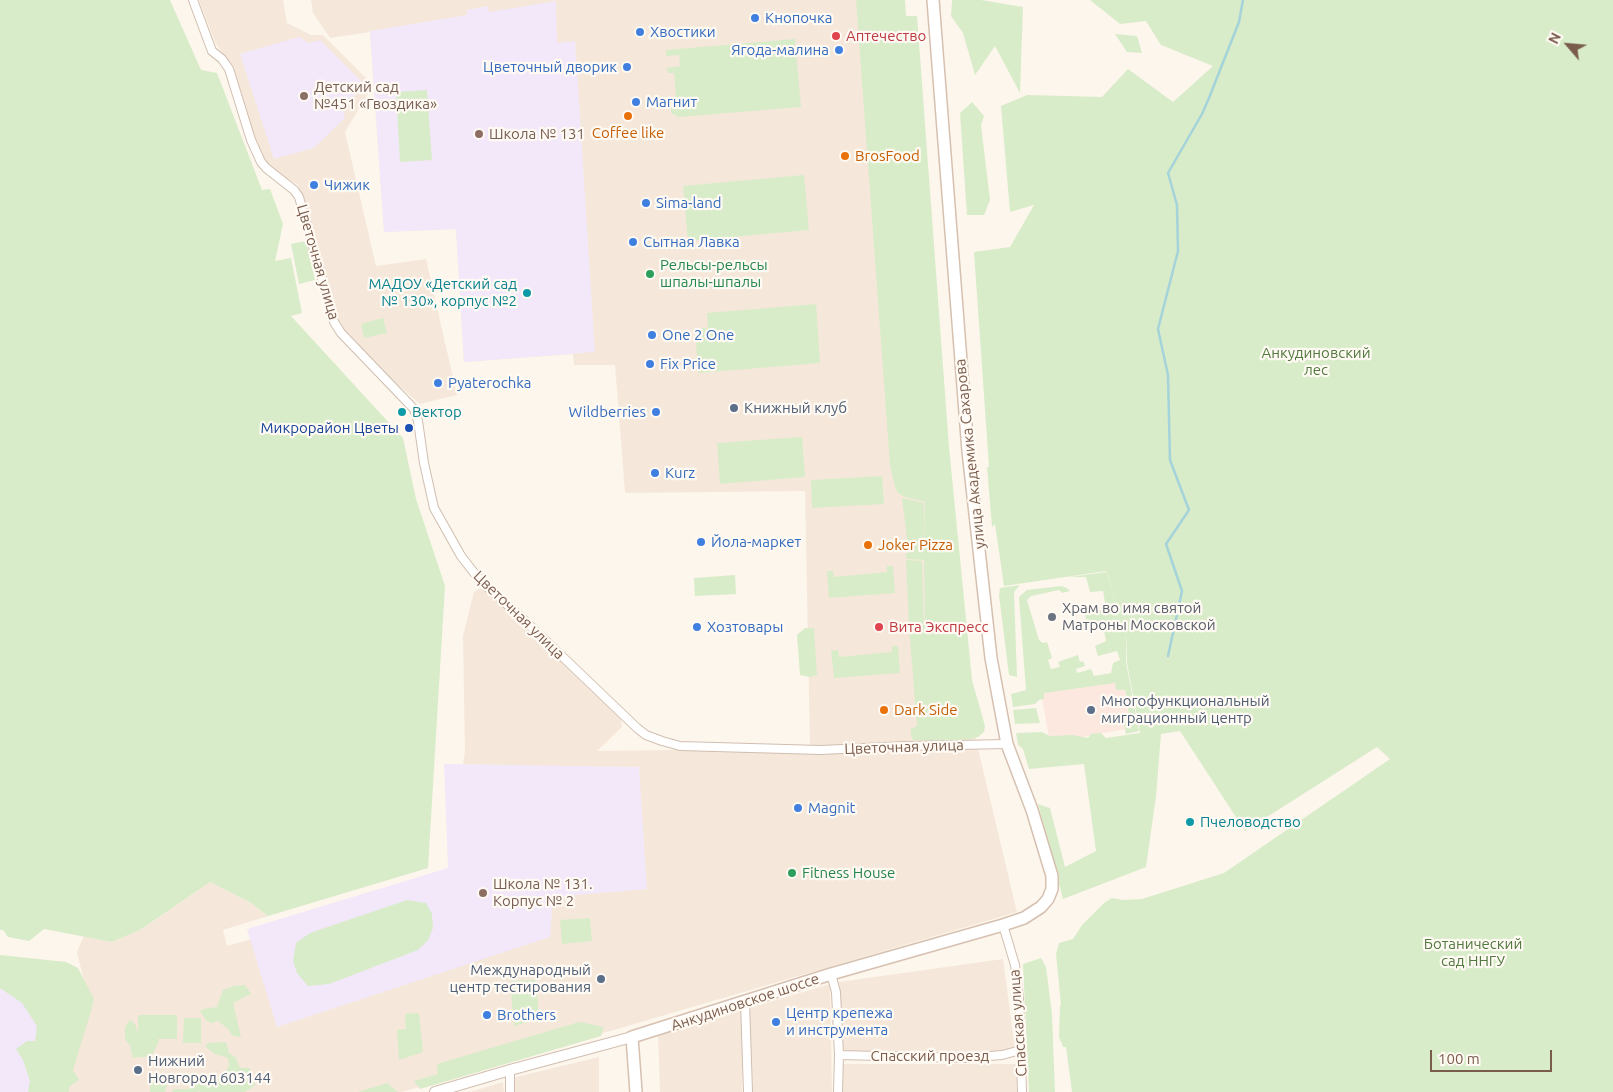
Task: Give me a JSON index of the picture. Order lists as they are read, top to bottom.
{
  "streets": {
    "main road": ["улица Академика Сахарова", "Анкудиновское шоссе"],
    "street": ["Цветочная улица", "Спасская улица", "Спасский проезд"]
  },
  "crossings": [
    ["Цветочная улица", "улица Академика Сахарова"],
    ["улица Академика Сахарова", "Анкудиновское шоссе"],
    ["Анкудиновское шоссе", "Спасская улица"],
    ["Спасская улица", "Спасский проезд"]
  ],
  "parks": ["Анкудиновский лес", "Ботанический сад ННГУ"],
  "places": [
    "Кнопочка",
    "Хвостики",
    "Аптечество",
    "Ягода-малина",
    "Цветочный дворик",
    "Детский сад №451 «Гвоздика»",
    "Магнит",
    "Coffee like",
    "Школа № 131",
    "BrosFood",
    "Чижик",
    "Sima-land",
    "Сытная Лавка",
    "Рельсы-рельсы шпалы-шпалы",
    "МАДОУ «Детский сад № 130», корпус №2",
    "One 2 One",
    "Fix Price",
    "Pyaterochka",
    "Книжный клуб",
    "Вектор",
    "Wildberries",
    "Микрорайон Цветы",
    "Kurz",
    "Йола-маркет",
    "Joker Pizza",
    "Храм во имя святой Матроны Московской",
    "Хозтовары",
    "Вита Экспресс",
    "Dark Side",
    "Многофункциональный миграционный центр",
    "Magnit",
    "Пчеловодство",
    "Fitness House",
    "Школа № 131. Корпус № 2",
    "Международный центр тестирования",
    "Brothers",
    "Центр крепежа и инструмента",
    "Нижний Новгород 603144"
  ],
  "scale_bar": "100 m",
  "north": "top left"
}
